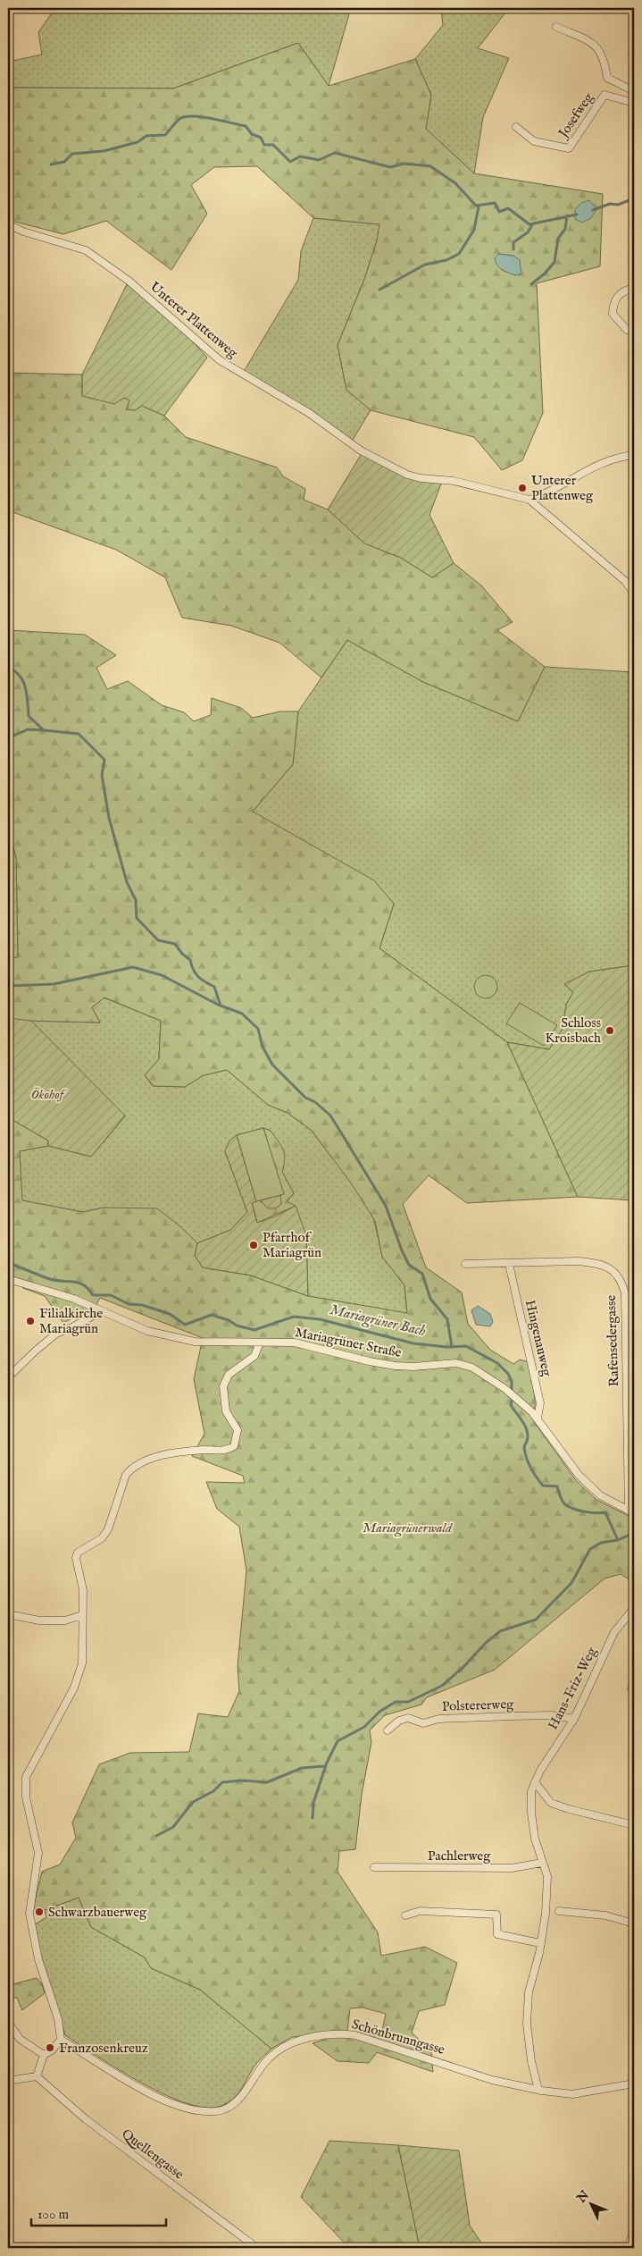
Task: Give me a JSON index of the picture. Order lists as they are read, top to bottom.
{
  "streets": {
    "street": [
      "Josefweg",
      "Unterer Plattenweg",
      "Hingenauweg",
      "Rafensedergasse",
      "Mariagrüner Straße",
      "Hans-Friz-Weg",
      "Polstererweg",
      "Pachlerweg",
      "Schönbrunngasse",
      "Quellengasse"
    ]
  },
  "crossings": [
    ["Hingenauweg", "Rafensedergasse"],
    ["Hingenauweg", "Mariagrüner Straße"],
    ["Rafensedergasse", "Mariagrüner Straße"],
    ["Hans-Friz-Weg", "Polstererweg"],
    ["Hans-Friz-Weg", "Pachlerweg"],
    ["Hans-Friz-Weg", "Schönbrunngasse"]
  ],
  "water": ["Mariagrüner Bach"],
  "parks": ["Ökohof", "Mariagrünerwald"],
  "places": [
    "Unterer Plattenweg",
    "Schloss Kroisbach",
    "Pfarrhof Mariagrün",
    "Filialkirche Mariagrün",
    "Schwarzbauerweg",
    "Franzosenkreuz"
  ],
  "scale_bar": "100 m",
  "north": "top left"
}
